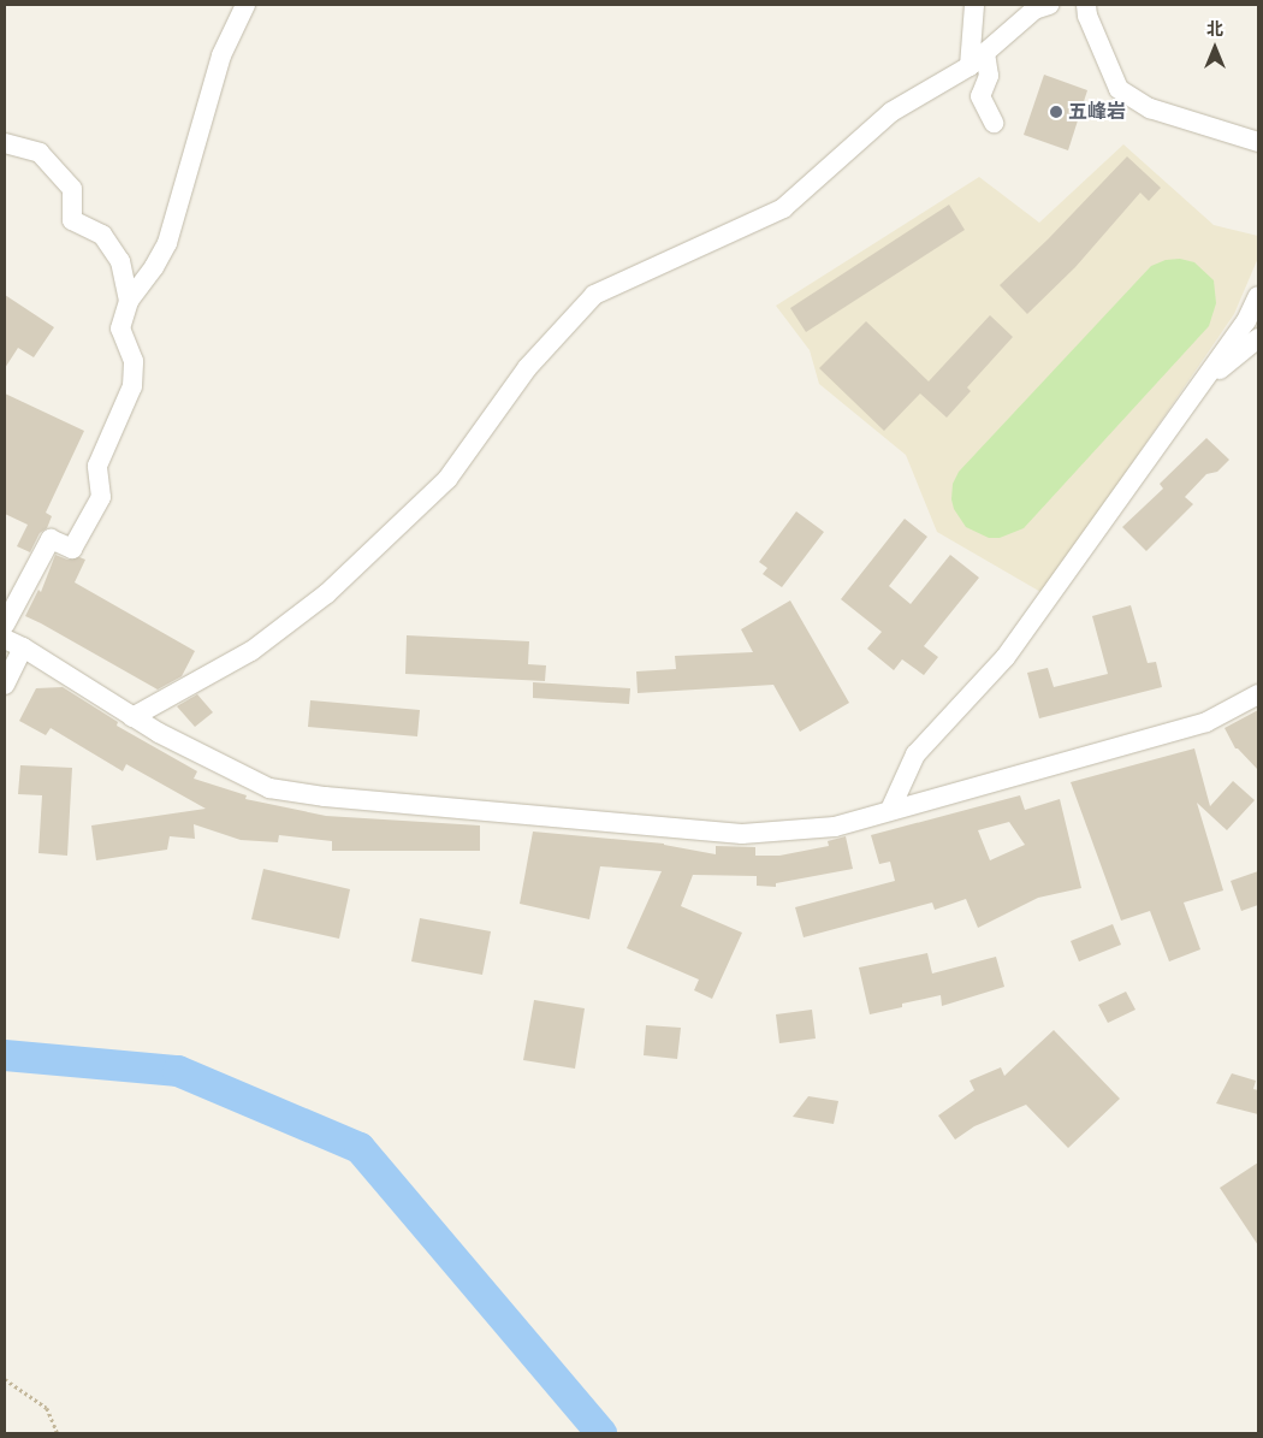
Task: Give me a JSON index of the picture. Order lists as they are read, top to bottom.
{
  "places": ["五峰岩"],
  "north": "top"
}
